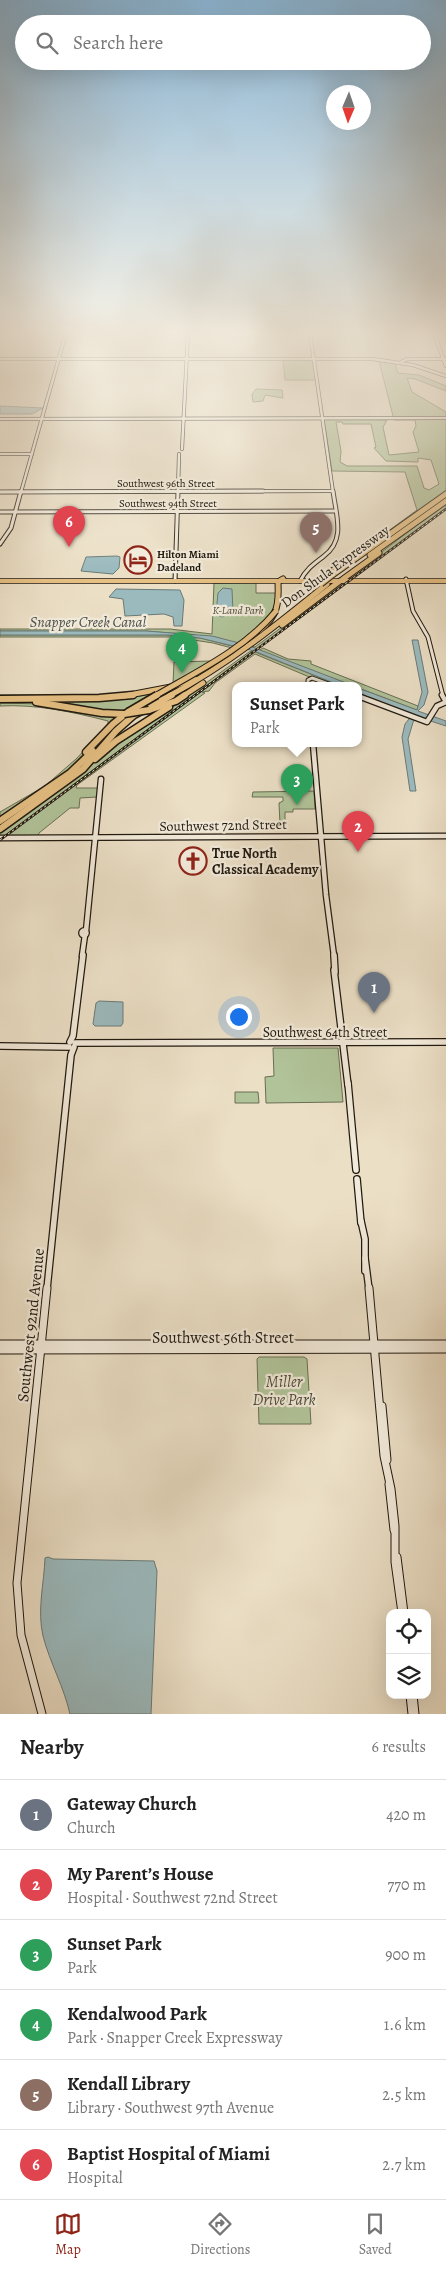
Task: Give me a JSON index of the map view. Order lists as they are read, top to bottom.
{
  "streets": {
    "highway": ["Don Shula Expressway"],
    "street": [
      "Southwest 96th Street",
      "Southwest 94th Street",
      "Southwest 72nd Street",
      "Southwest 64th Street",
      "Southwest 92nd Avenue",
      "Southwest 56th Street"
    ]
  },
  "crossings": [
    ["Southwest 72nd Street", "Southwest 92nd Avenue"],
    ["Southwest 64th Street", "Southwest 92nd Avenue"],
    ["Southwest 92nd Avenue", "Southwest 56th Street"]
  ],
  "water": ["Snapper Creek Canal"],
  "parks": ["K-Land Park", "Miller Drive Park"],
  "places": {
    "hotel": ["Hilton Miami Dadeland"],
    "church": ["True North Classical Academy"]
  },
  "north": "bottom",
  "page": {
    "search": "Search here",
    "pins": [
      "6",
      "5",
      "4",
      "3",
      "2",
      "1"
    ],
    "popup": ["Sunset Park", "Park"],
    "heading": ["Nearby", "6 results"],
    "list": [
      {
        "mark": "1",
        "name": "Gateway Church",
        "note": "Church",
        "value": "420 m"
      },
      {
        "mark": "2",
        "name": "My Parent’s House",
        "note": "Hospital · Southwest 72nd Street",
        "value": "770 m"
      },
      {
        "mark": "3",
        "name": "Sunset Park",
        "note": "Park",
        "value": "900 m"
      },
      {
        "mark": "4",
        "name": "Kendalwood Park",
        "note": "Park · Snapper Creek Expressway",
        "value": "1.6 km"
      },
      {
        "mark": "5",
        "name": "Kendall Library",
        "note": "Library · Southwest 97th Avenue",
        "value": "2.5 km"
      },
      {
        "mark": "6",
        "name": "Baptist Hospital of Miami",
        "note": "Hospital",
        "value": "2.7 km"
      }
    ],
    "nav": ["Map", "Directions", "Saved"]
  }
}
